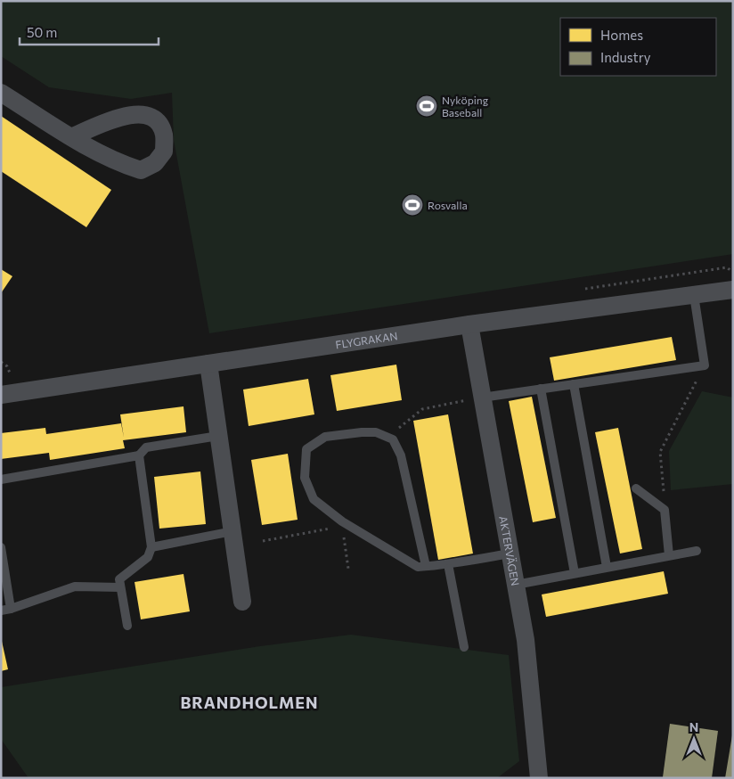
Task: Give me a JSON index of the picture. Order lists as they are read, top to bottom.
{
  "streets": {
    "street": ["FLYGRAKAN", "AKTERVÄGEN"]
  },
  "crossings": [
    ["FLYGRAKAN", "AKTERVÄGEN"]
  ],
  "districts": ["BRANDHOLMEN"],
  "places": {
    "sports": ["Nyköping Baseball", "Rosvalla"]
  },
  "legend": ["Homes", "Industry"],
  "scale_bar": "50 m",
  "north": "top"
}
